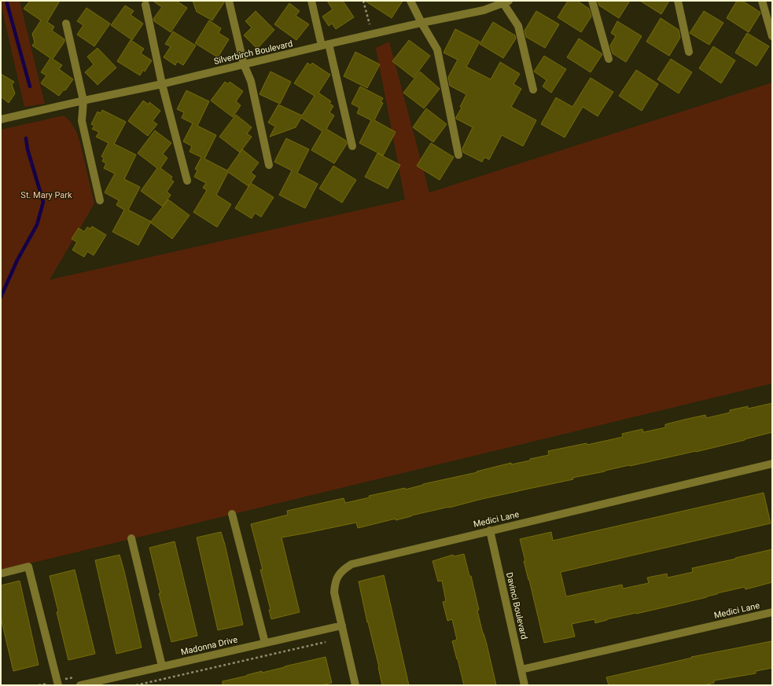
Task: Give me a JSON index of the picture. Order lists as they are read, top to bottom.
{
  "streets": {
    "street": [
      "Silverbirch Boulevard",
      "Medici Lane",
      "Davinci Boulevard",
      "Madonna Drive"
    ]
  },
  "crossings": [
    ["Medici Lane", "Davinci Boulevard"],
    ["Medici Lane", "Madonna Drive"]
  ],
  "parks": ["St. Mary Park"]
}
